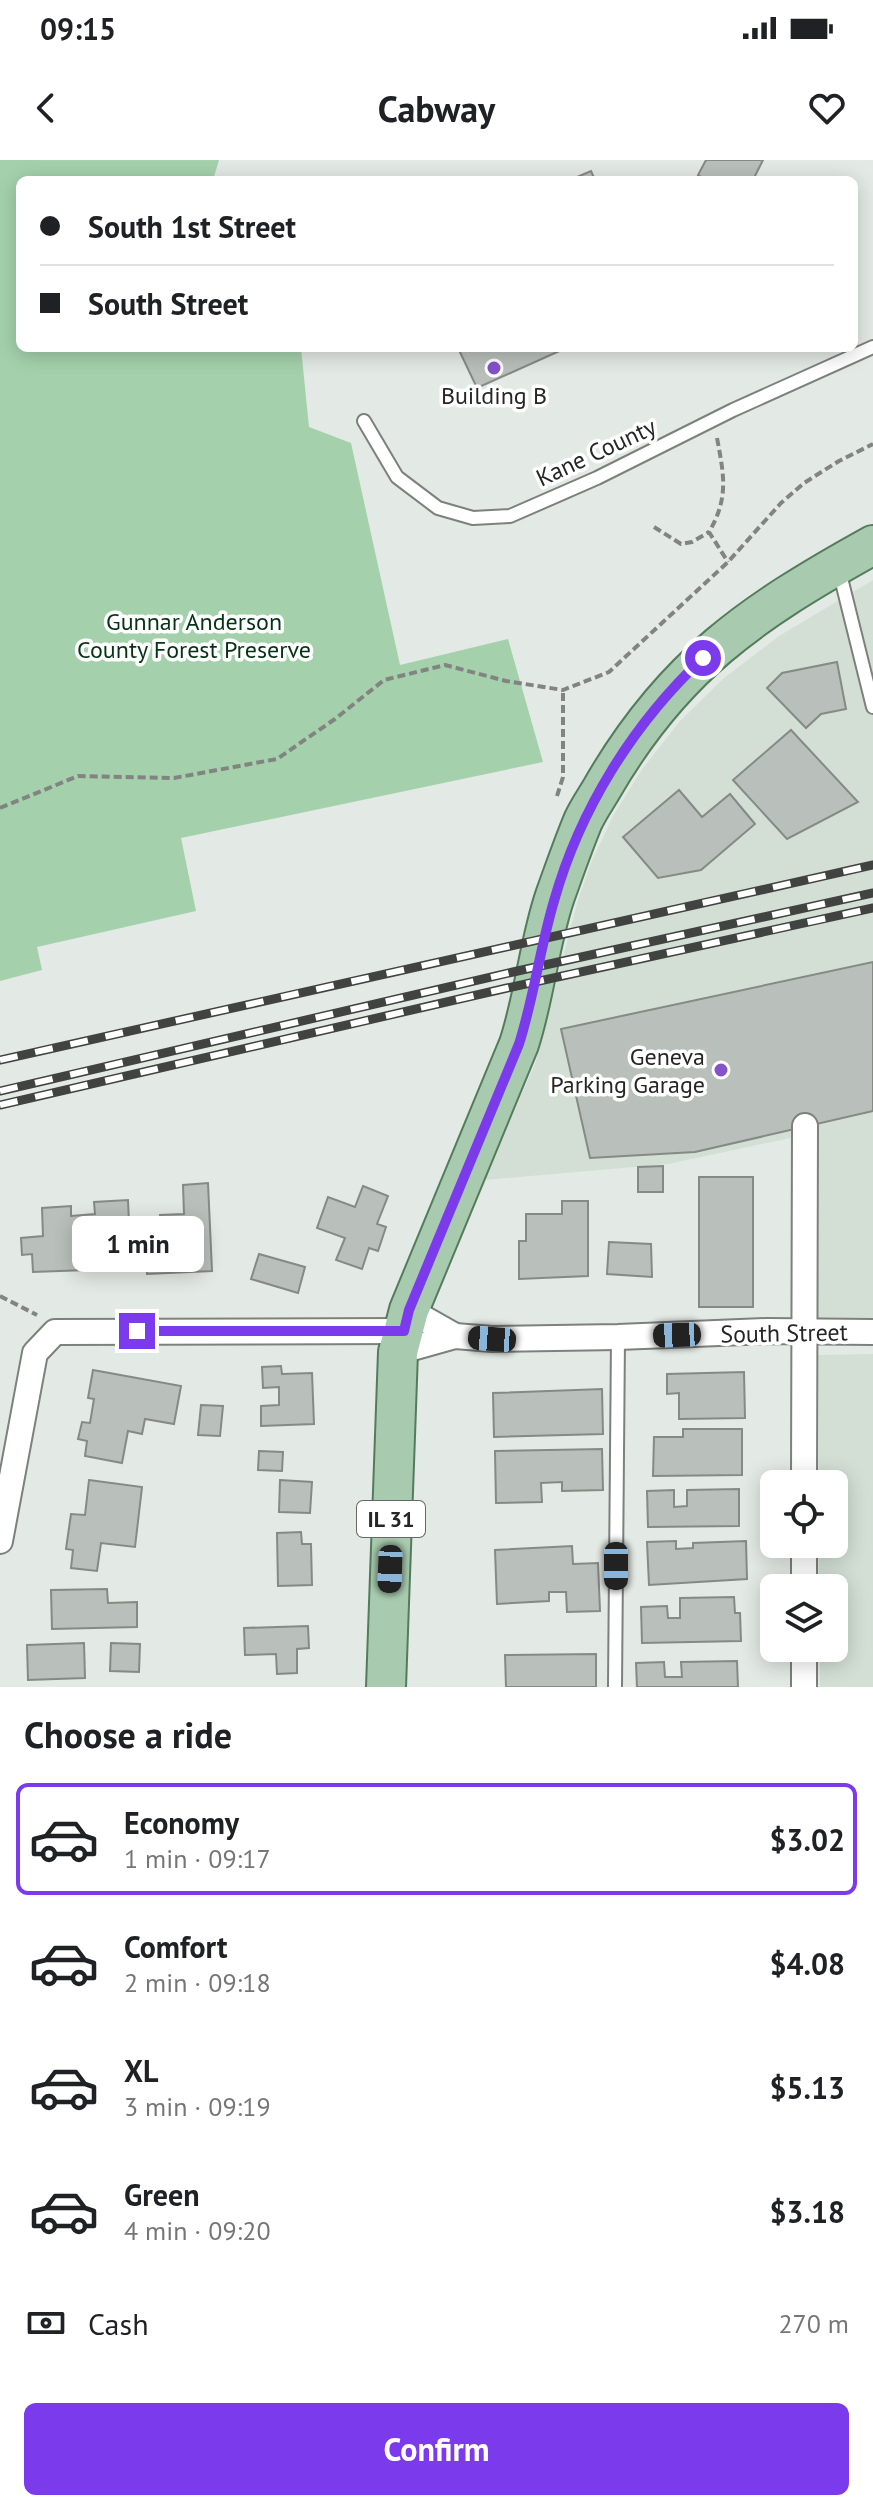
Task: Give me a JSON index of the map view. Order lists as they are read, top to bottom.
{
  "streets": {
    "main road": ["IL 31"],
    "street": ["South Street"],
    "lane": ["Kane County"]
  },
  "crossings": [
    ["South Street", "IL 31"]
  ],
  "parks": ["Gunnar Anderson County Forest Preserve"],
  "places": ["Building B", "Geneva Parking Garage"],
  "page": {
    "status": "09:15",
    "header": "Cabway",
    "banner": ["South 1st Street", "South Street"],
    "bubble": "1 min",
    "heading": "Choose a ride",
    "list": [
      {
        "name": "Economy",
        "note": "1 min · 09:17",
        "value": "$3.02"
      },
      {
        "name": "Comfort",
        "note": "2 min · 09:18",
        "value": "$4.08"
      },
      {
        "name": "XL",
        "note": "3 min · 09:19",
        "value": "$5.13"
      },
      {
        "name": "Green",
        "note": "4 min · 09:20",
        "value": "$3.18"
      }
    ],
    "pay": ["Cash", "270 m"],
    "buttons": "Confirm"
  }
}
